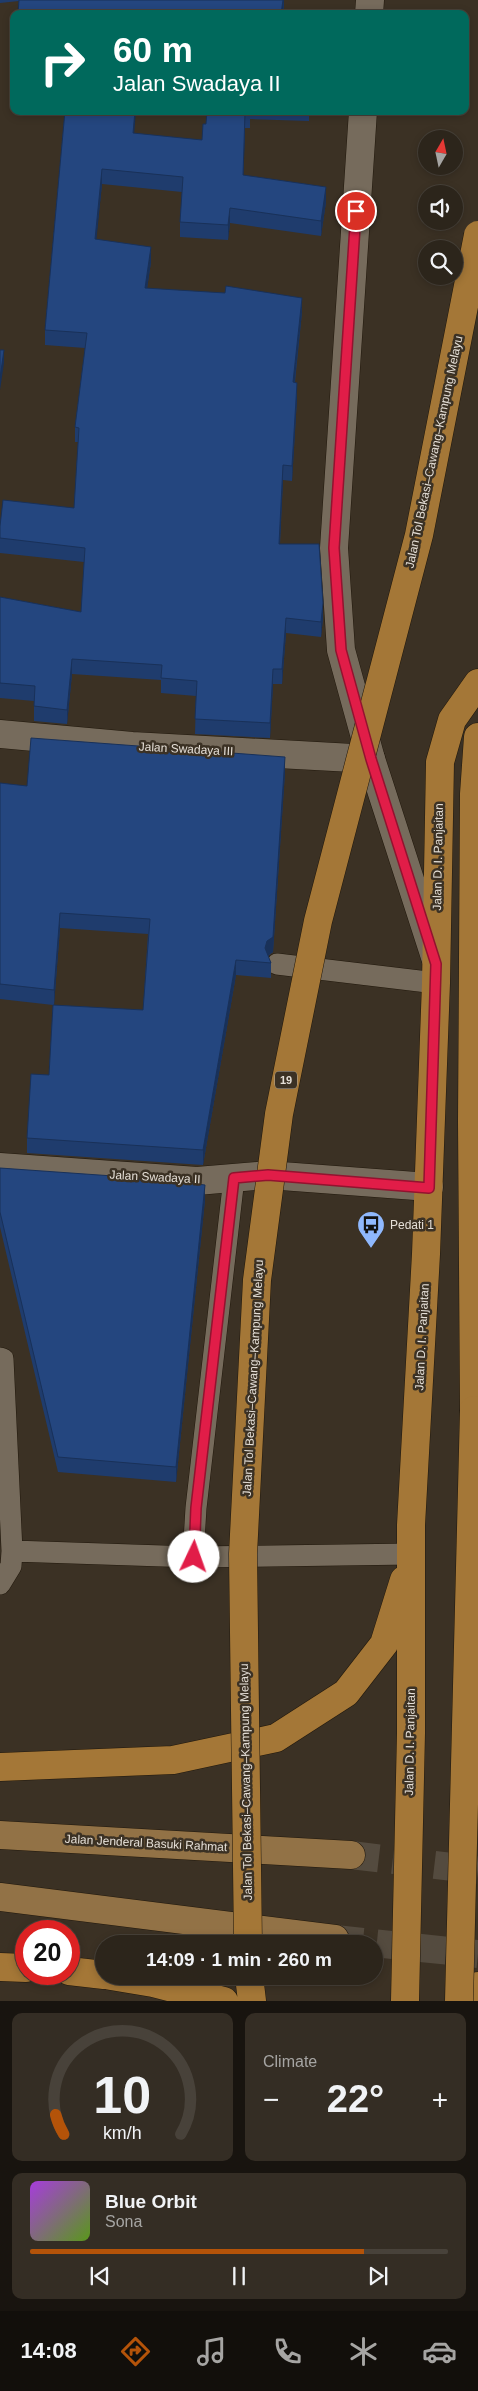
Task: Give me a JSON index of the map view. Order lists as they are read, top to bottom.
{
  "streets": {
    "highway": ["Jalan Tol Bekasi–Cawang–Kampung Melayu", "Jalan D. I. Panjaitan", "19"],
    "main road": ["Jalan Jenderal Basuki Rahmat"],
    "street": ["Jalan Swadaya III", "Jalan Swadaya II"]
  },
  "crossings": [
    ["Jalan D. I. Panjaitan", "Jalan Swadaya II"]
  ],
  "places": {
    "bus stop": ["Pedati 1"]
  },
  "north": "top",
  "page": {
    "turn": ["60 m", "Jalan Swadaya II"],
    "limit": "20",
    "trip": "14:09 · 1 min · 260 m",
    "tile": "Climate",
    "heat": ["−", "22°", "+"],
    "song": ["Blue Orbit", "Sona"],
    "tabs": "14:08",
    "gauge": ["10", "km/h"]
  }
}
